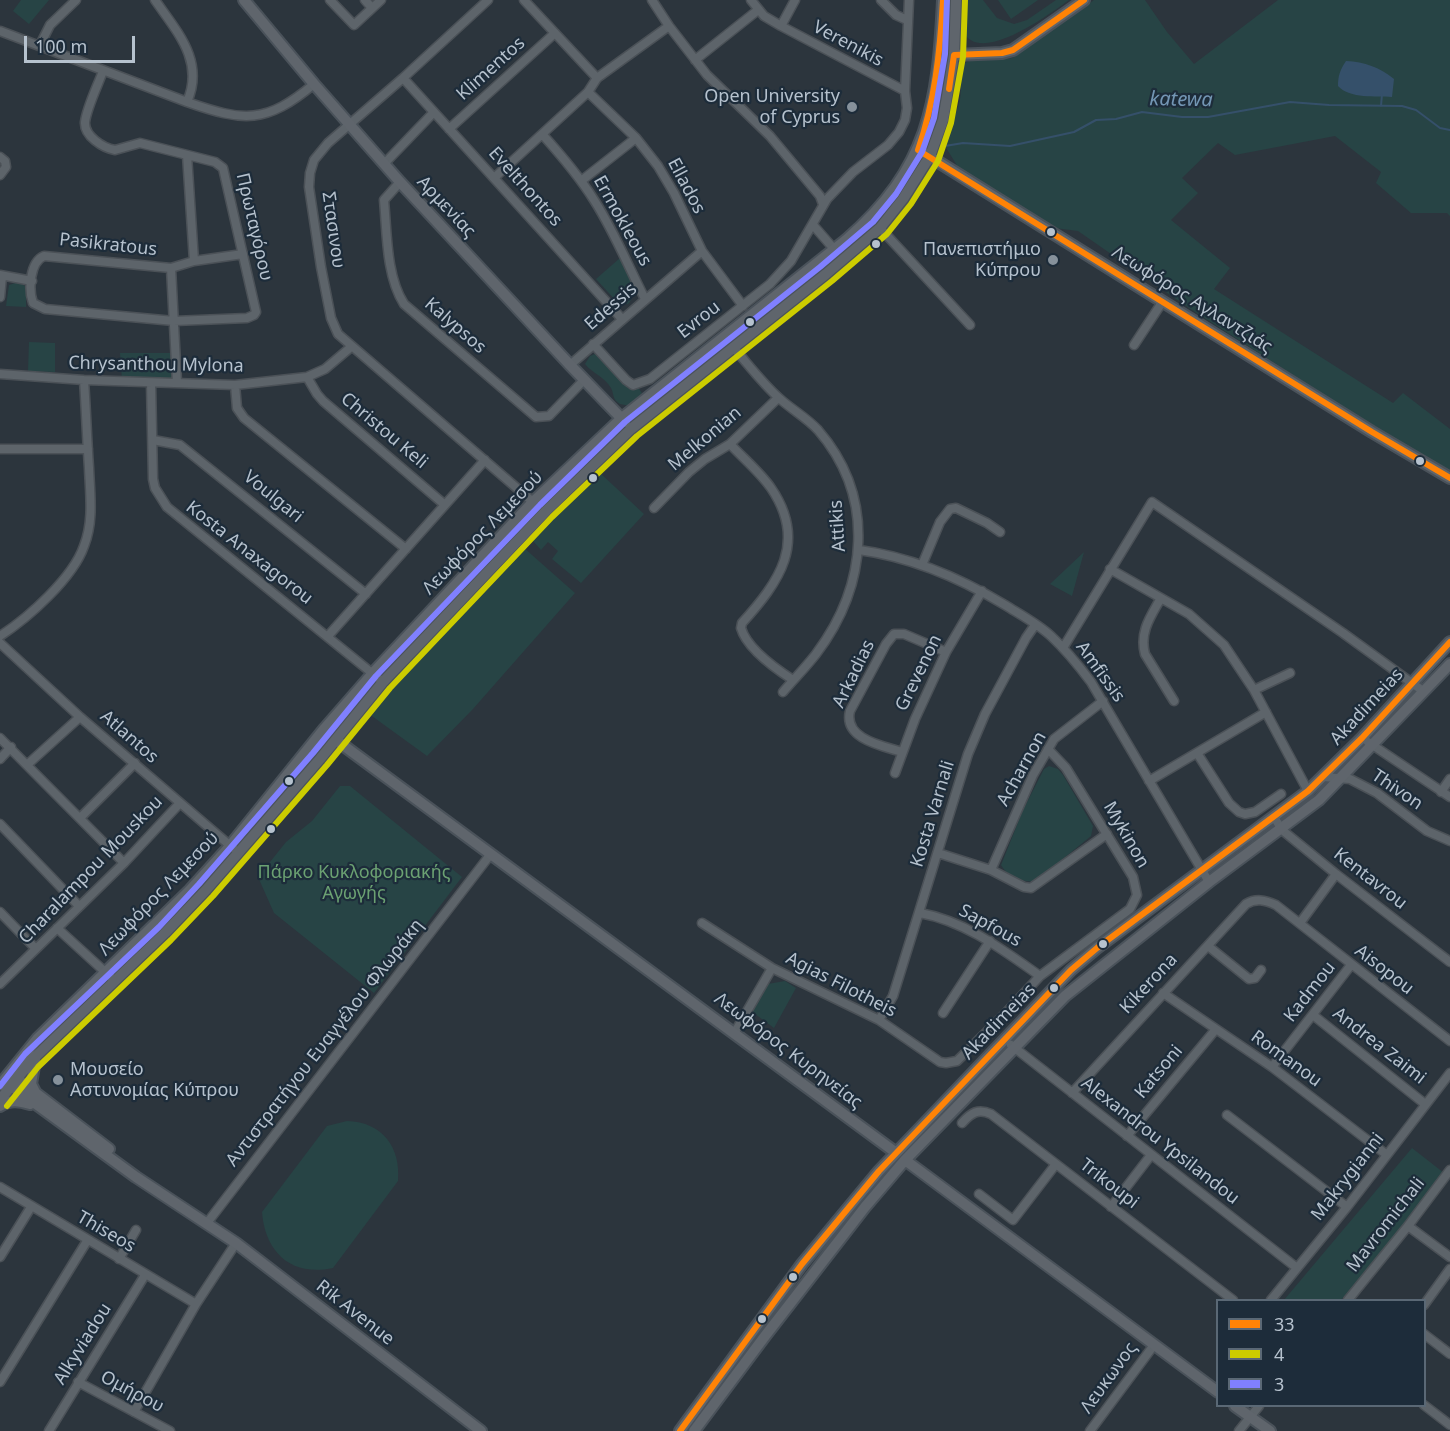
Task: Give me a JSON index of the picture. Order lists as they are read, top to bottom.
{
  "streets": {
    "main road": [
      "Αρμενίας",
      "Λεωφόρος Αγλαντζιάς",
      "Λεωφόρος Λεμεσού",
      "Akadimeias",
      "Λεωφόρος Κυρηνείας",
      "Rik Avenue"
    ],
    "street": [
      "Verenikis",
      "Klimentos",
      "Ellados",
      "Evelthontos",
      "Ermokleous",
      "Πρωταγόρου",
      "Στασινου",
      "Pasikratous",
      "Edessis",
      "Evrou",
      "Kalypsos",
      "Chrysanthou Mylona",
      "Christou Keli",
      "Melkonian",
      "Voulgari",
      "Attikis",
      "Kosta Anaxagorou",
      "Amfissis",
      "Grevenon",
      "Arkadias",
      "Atlantos",
      "Acharnon",
      "Thivon",
      "Kosta Varnali",
      "Mykinon",
      "Charalampou Mouskou",
      "Kentavrou",
      "Sapfous",
      "Aisopou",
      "Kikerona",
      "Agias Filotheis",
      "Kadmou",
      "Αντιστρατήγου Ευαγγέλου Φλωράκη",
      "Andrea Zaimi",
      "Romanou",
      "Katsoni",
      "Alexandrou Ypsilandou",
      "Makrygianni",
      "Trikoupi",
      "Mavromichali",
      "Thiseos",
      "Alkyviadou",
      "Λευκωνος",
      "Ομήρου"
    ]
  },
  "crossings": [
    ["Verenikis", "Evrou"],
    ["Klimentos", "Evelthontos"],
    ["Ellados", "Edessis"],
    ["Ellados", "Evrou"],
    ["Evelthontos", "Στασινου"],
    ["Evelthontos", "Edessis"],
    ["Αρμενίας", "Στασινου"],
    ["Αρμενίας", "Edessis"],
    ["Αρμενίας", "Kalypsos"],
    ["Αρμενίας", "Λεωφόρος Λεμεσού"],
    ["Ermokleous", "Edessis"],
    ["Πρωταγόρου", "Pasikratous"],
    ["Στασινου", "Chrysanthou Mylona"],
    ["Λεωφόρος Αγλαντζιάς", "Λεωφόρος Λεμεσού"],
    ["Edessis", "Evrou"],
    ["Chrysanthou Mylona", "Christou Keli"],
    ["Chrysanthou Mylona", "Kosta Anaxagorou"],
    ["Melkonian", "Attikis"],
    ["Voulgari", "Kosta Anaxagorou"],
    ["Attikis", "Λεωφόρος Λεμεσού"],
    ["Attikis", "Amfissis"],
    ["Λεωφόρος Λεμεσού", "Kosta Anaxagorou"],
    ["Λεωφόρος Λεμεσού", "Atlantos"],
    ["Λεωφόρος Λεμεσού", "Λεωφόρος Κυρηνείας"],
    ["Λεωφόρος Λεμεσού", "Rik Avenue"],
    ["Amfissis", "Grevenon"],
    ["Amfissis", "Akadimeias"],
    ["Amfissis", "Acharnon"],
    ["Amfissis", "Kosta Varnali"],
    ["Grevenon", "Arkadias"],
    ["Akadimeias", "Thivon"],
    ["Akadimeias", "Kentavrou"],
    ["Akadimeias", "Λεωφόρος Κυρηνείας"],
    ["Akadimeias", "Alexandrou Ypsilandou"],
    ["Atlantos", "Charalampou Mouskou"],
    ["Acharnon", "Mykinon"],
    ["Kosta Varnali", "Sapfous"],
    ["Kosta Varnali", "Agias Filotheis"],
    ["Mykinon", "Sapfous"],
    ["Mykinon", "Agias Filotheis"],
    ["Sapfous", "Agias Filotheis"],
    ["Aisopou", "Kikerona"],
    ["Aisopou", "Kadmou"],
    ["Kikerona", "Romanou"],
    ["Kikerona", "Alexandrou Ypsilandou"],
    ["Kadmou", "Andrea Zaimi"],
    ["Kadmou", "Romanou"],
    ["Αντιστρατήγου Ευαγγέλου Φλωράκη", "Λεωφόρος Κυρηνείας"],
    ["Αντιστρατήγου Ευαγγέλου Φλωράκη", "Rik Avenue"],
    ["Andrea Zaimi", "Makrygianni"],
    ["Λεωφόρος Κυρηνείας", "Λευκωνος"],
    ["Romanou", "Katsoni"],
    ["Romanou", "Makrygianni"],
    ["Katsoni", "Alexandrou Ypsilandou"],
    ["Alexandrou Ypsilandou", "Makrygianni"],
    ["Thiseos", "Alkyviadou"],
    ["Alkyviadou", "Ομήρου"]
  ],
  "water": ["katewa"],
  "parks": ["Πάρκο Κυκλοφοριακής Αγωγής"],
  "places": ["Open University of Cyprus", "Πανεπιστήμιο Κύπρου", "Μουσείο Αστυνομίας Κύπρου"],
  "lines": ["transit line 33", "transit line 4", "transit line 3"],
  "legend": ["33", "4", "3"],
  "scale_bar": "100 m"
}
